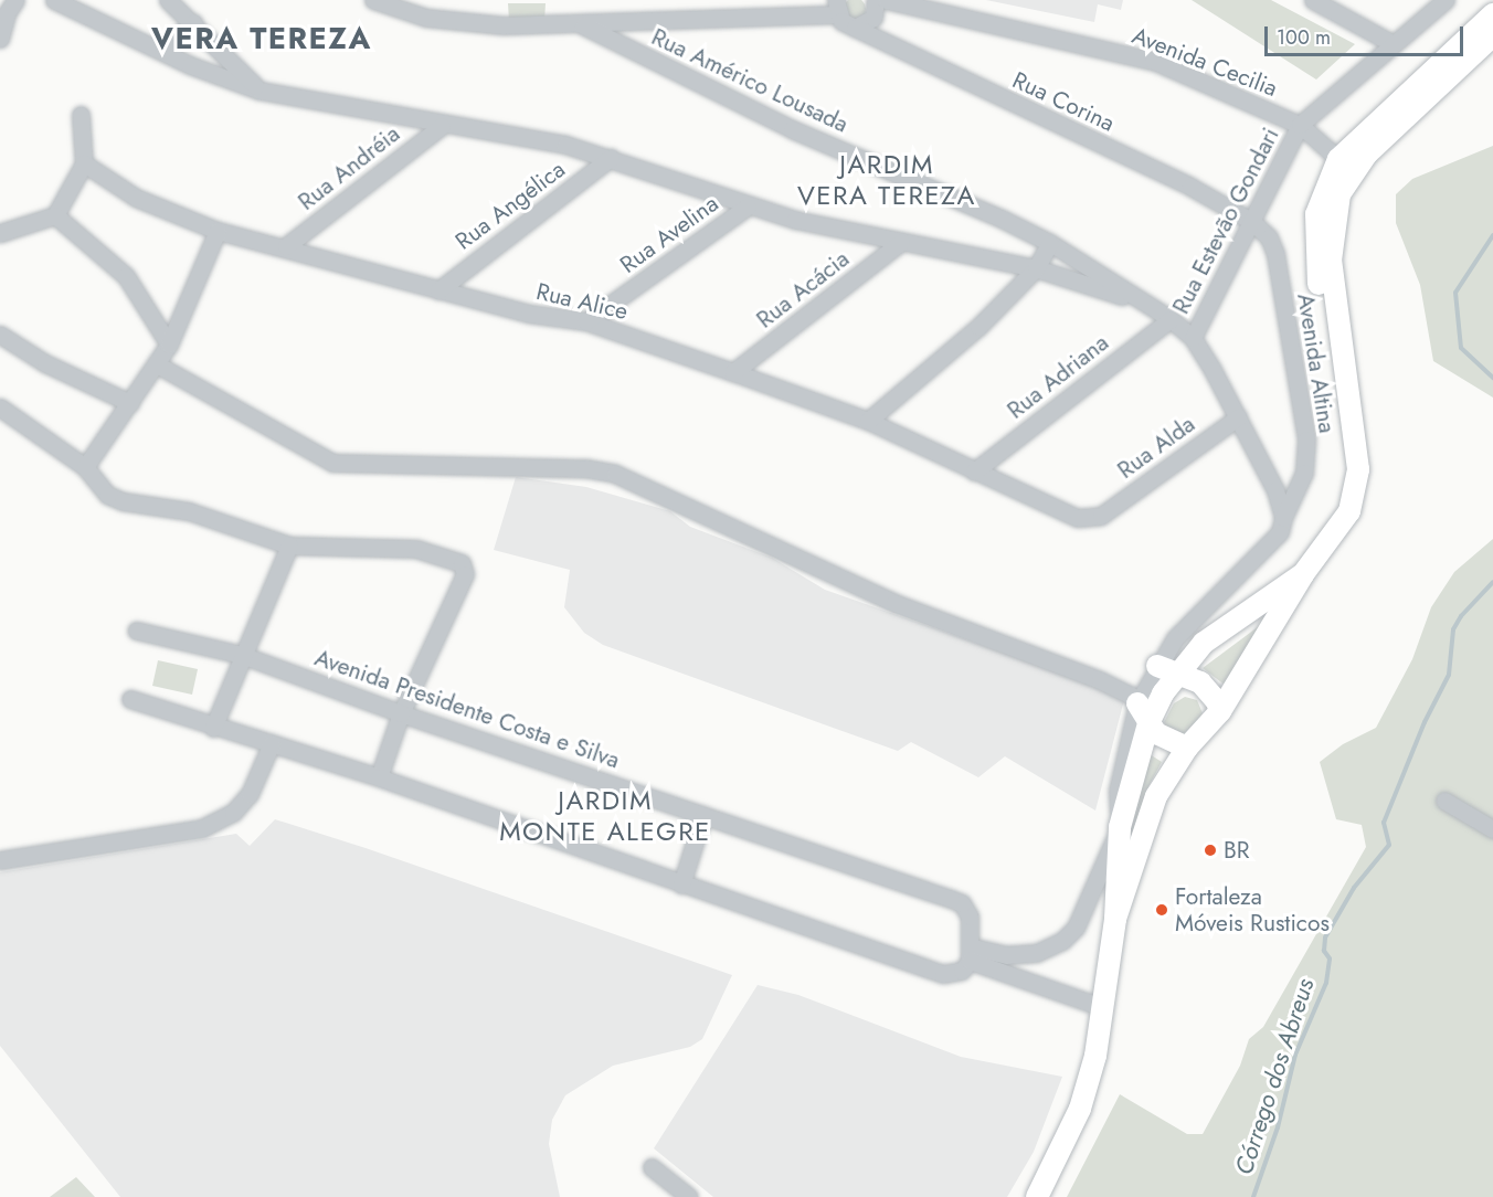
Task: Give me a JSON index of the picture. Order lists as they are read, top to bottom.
{
  "streets": {
    "street": [
      "Avenida Cecilia",
      "Rua Américo Lousada",
      "Rua Corina",
      "Rua Andréia",
      "Rua Angélica",
      "Rua Estevão Gondari",
      "Rua Avelina",
      "Rua Acácia",
      "Rua Alice",
      "Avenida Altina",
      "Rua Adriana",
      "Rua Alda",
      "Avenida Presidente Costa e Silva"
    ]
  },
  "crossings": [
    ["Avenida Cecilia", "Rua Estevão Gondari"],
    ["Rua Corina", "Rua Estevão Gondari"],
    ["Rua Corina", "Avenida Altina"],
    ["Rua Andréia", "Rua Alice"],
    ["Rua Angélica", "Rua Alice"],
    ["Rua Estevão Gondari", "Avenida Altina"],
    ["Rua Avelina", "Rua Alice"],
    ["Rua Acácia", "Rua Alice"],
    ["Rua Alice", "Rua Adriana"],
    ["Rua Alice", "Rua Alda"]
  ],
  "districts": ["VERA TEREZA", "JARDIM VERA TEREZA", "JARDIM MONTE ALEGRE"],
  "water": ["Córrego dos Abreus"],
  "places": ["BR", "Fortaleza Móveis Rusticos"],
  "scale_bar": "100 m"
}
